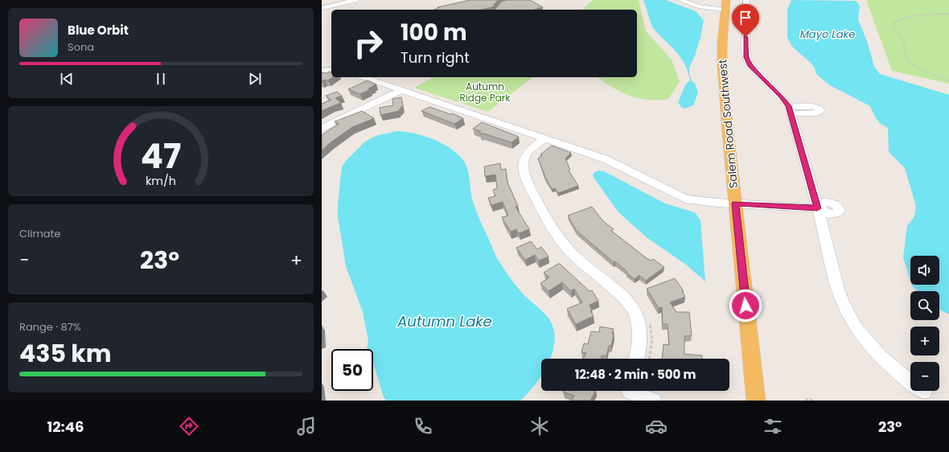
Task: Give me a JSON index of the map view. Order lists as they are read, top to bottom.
{
  "streets": {
    "main road": ["Salem Road Southwest"]
  },
  "water": ["Mayo Lake", "Autumn Lake"],
  "parks": ["Autumn Ridge Park"],
  "page": {
    "turn": ["100 m", "Turn right"],
    "song": ["Blue Orbit", "Sona"],
    "tile": [
      "Climate",
      ["Range · 87%", "435 km"]
    ],
    "heat": ["−", "23°", "+"],
    "map_buttons": ["+", "−"],
    "limit": "50",
    "trip": "12:48 · 2 min · 500 m",
    "tabs": ["12:46", "23°"],
    "gauge": ["47", "km/h"]
  }
}
